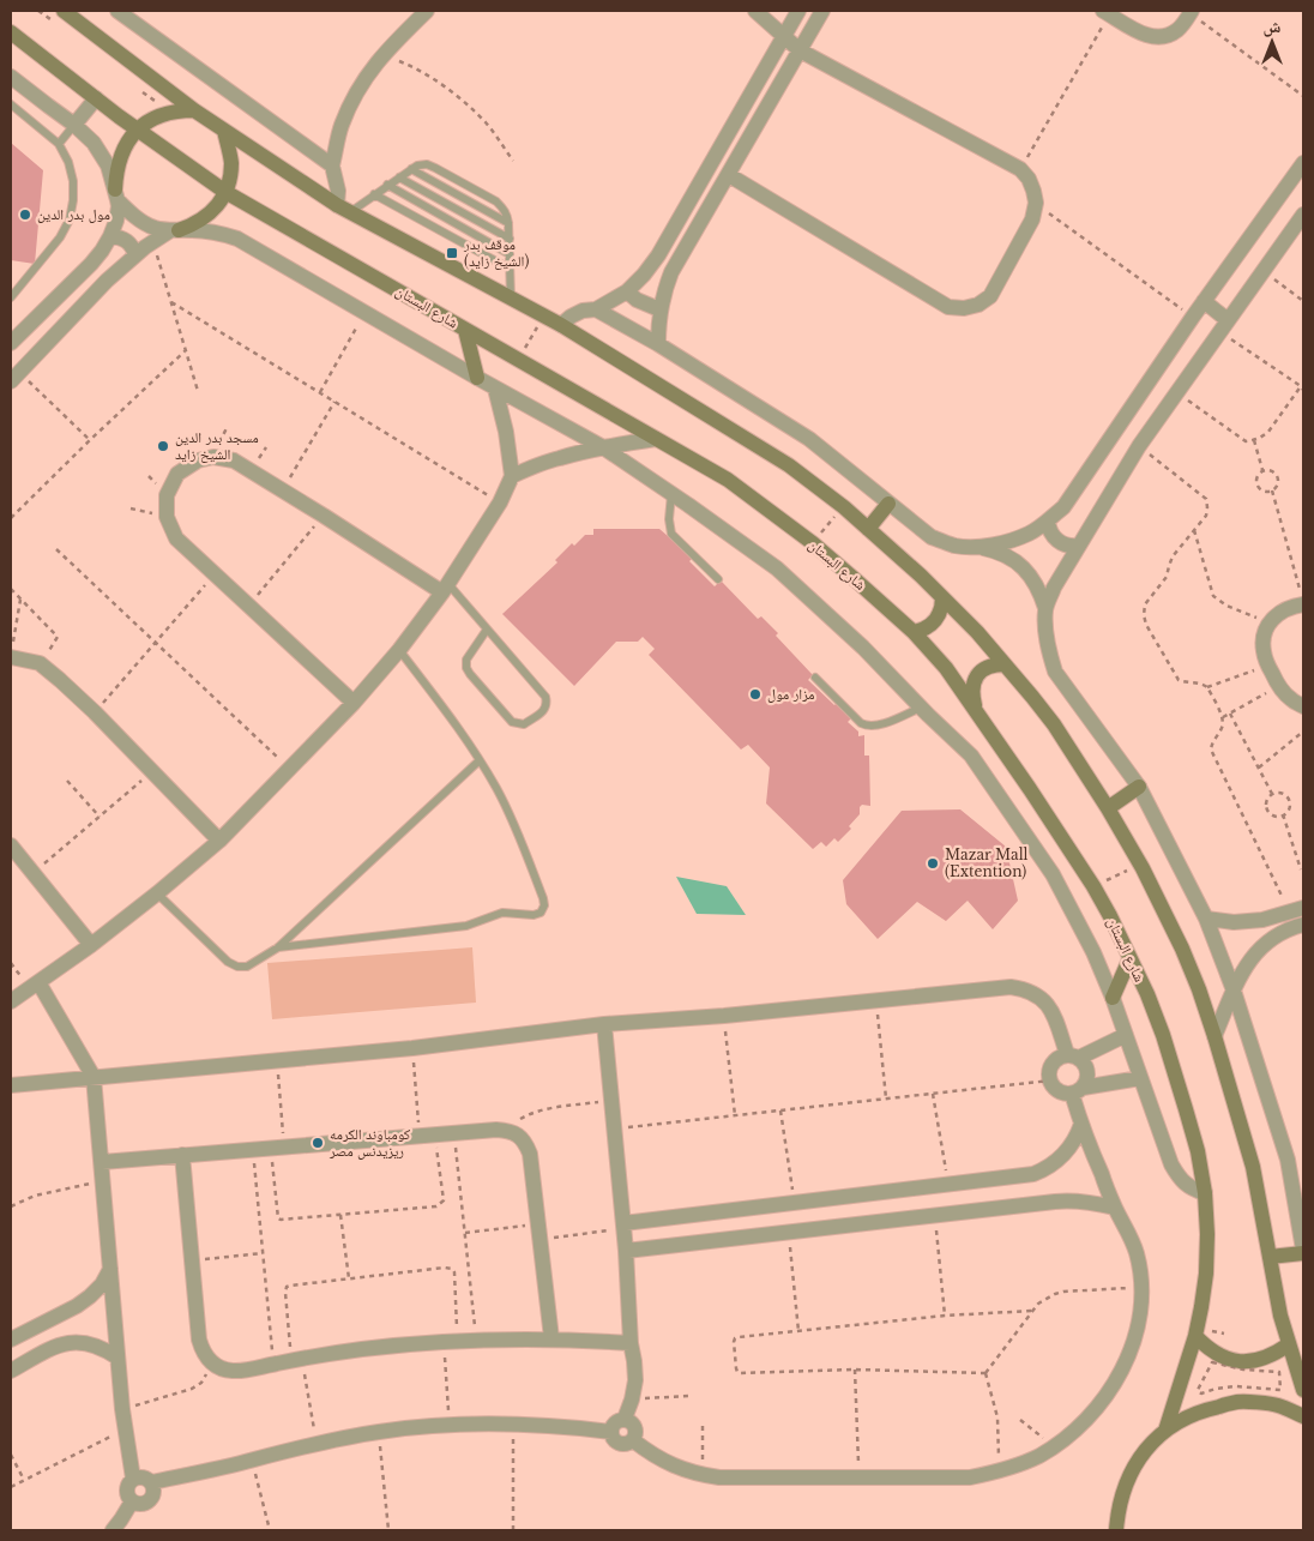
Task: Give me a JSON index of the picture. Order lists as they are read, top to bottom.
{
  "streets": {
    "street": ["شارع البستان"]
  },
  "places": {
    "other": [
      "مول بدر الدين",
      "مسجد بدر الدين الشيخ زايد",
      "مزار مول",
      "Mazar Mall (Extention)",
      "كومباوند الكرمه ريزيدنس مصر"
    ],
    "transit": ["موقف بدر (الشيخ زايد)"]
  },
  "north": "top"
}
